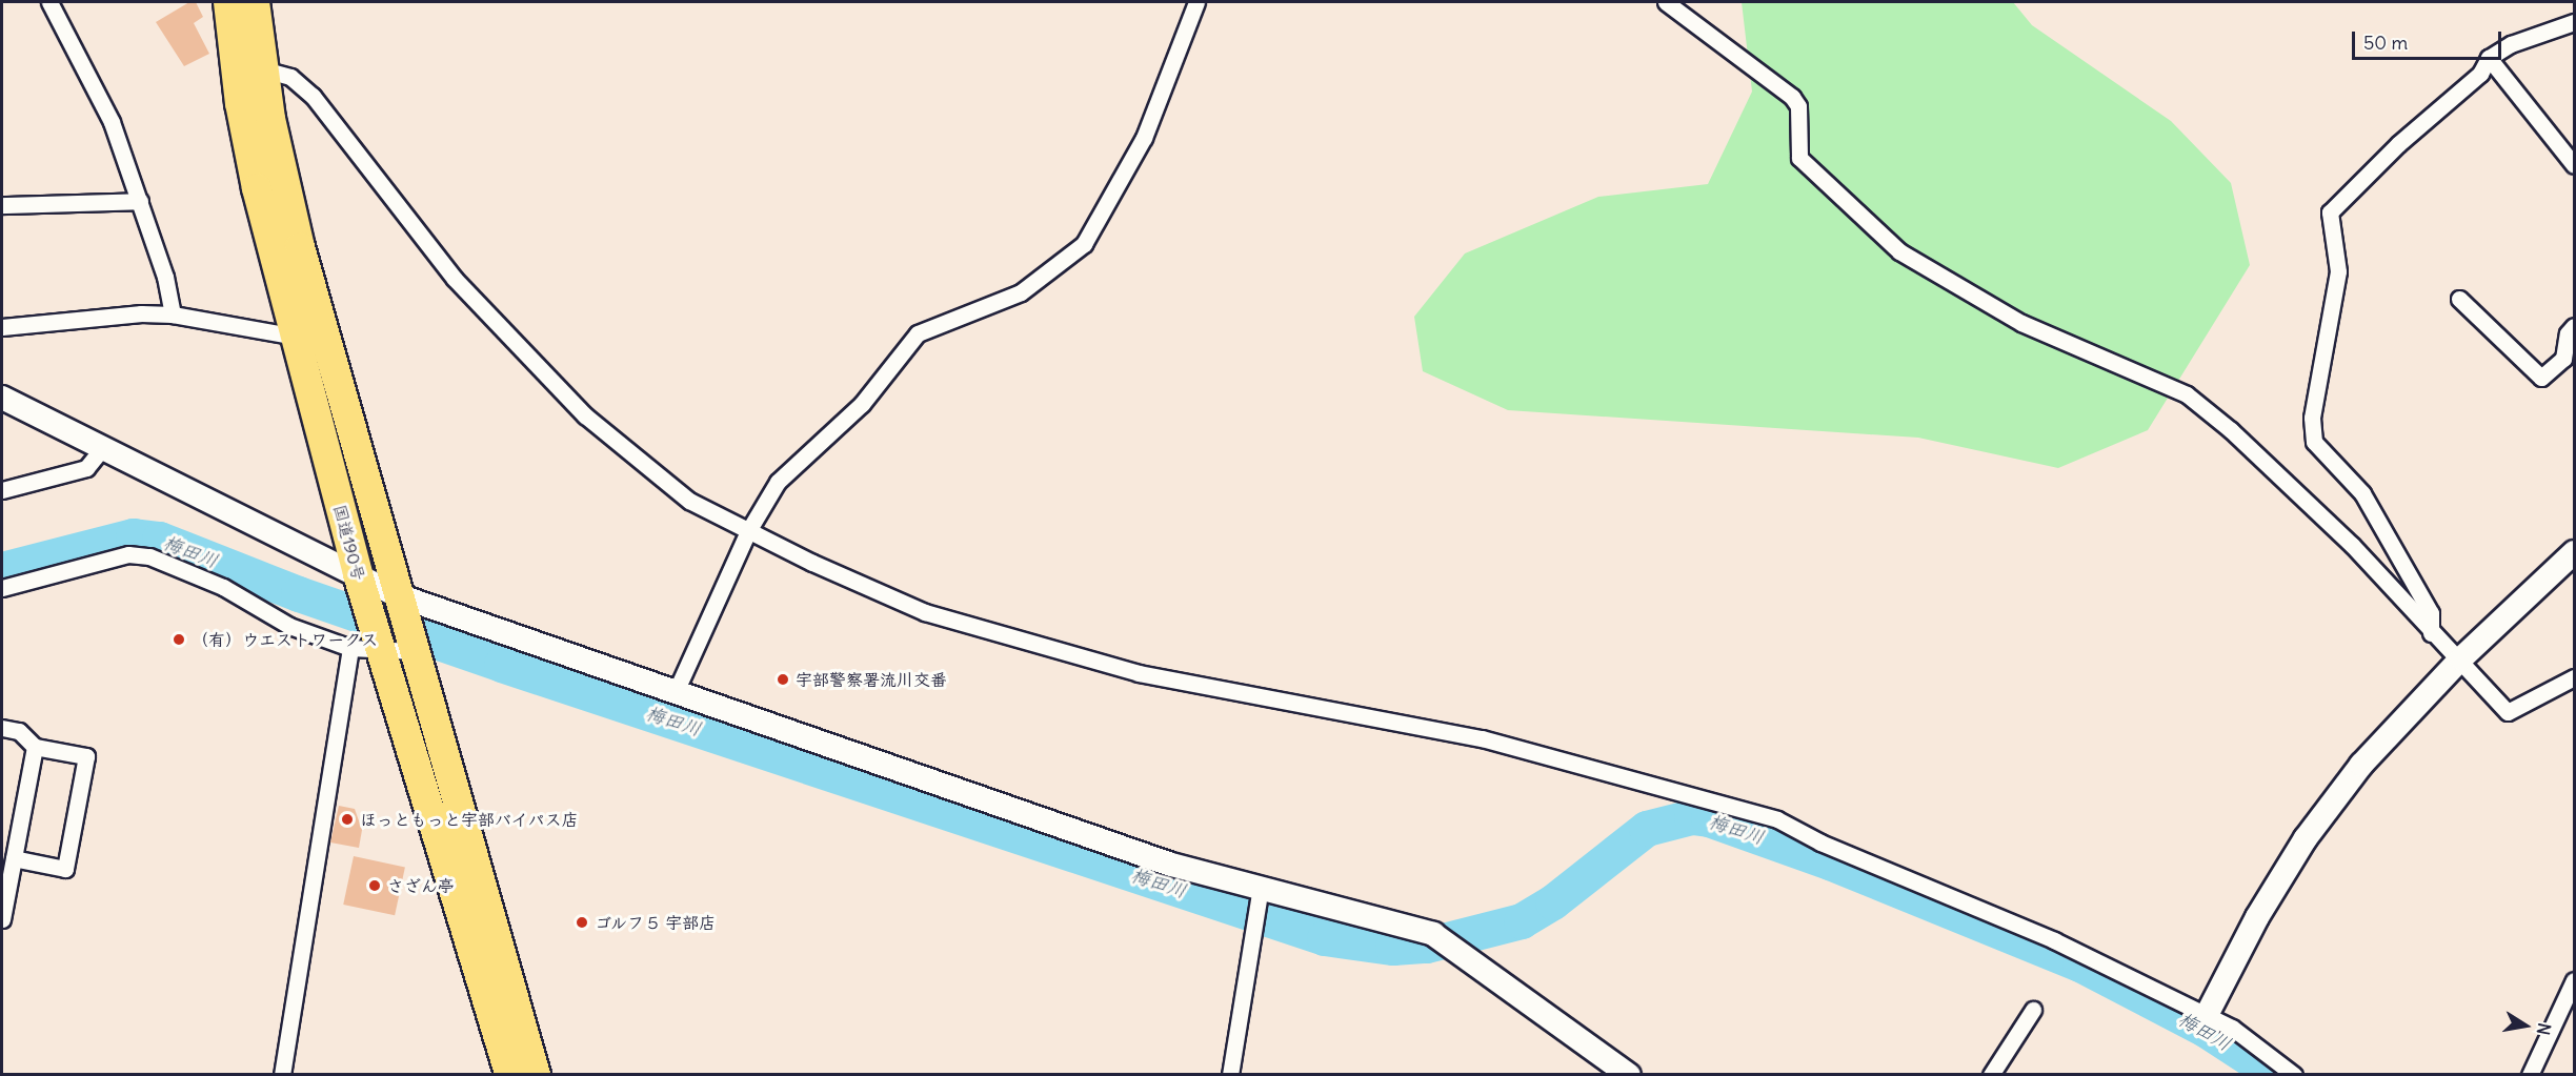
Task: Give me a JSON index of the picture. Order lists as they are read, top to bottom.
{
  "streets": {
    "highway": ["国道190号"]
  },
  "water": ["梅田川"],
  "places": [
    "（有）ウエストワークス",
    "宇部警察署流川交番",
    "ほっともっと宇部バイパス店",
    "さざん亭",
    "ゴルフ５ 宇部店"
  ],
  "scale_bar": "50 m",
  "north": "right"
}
